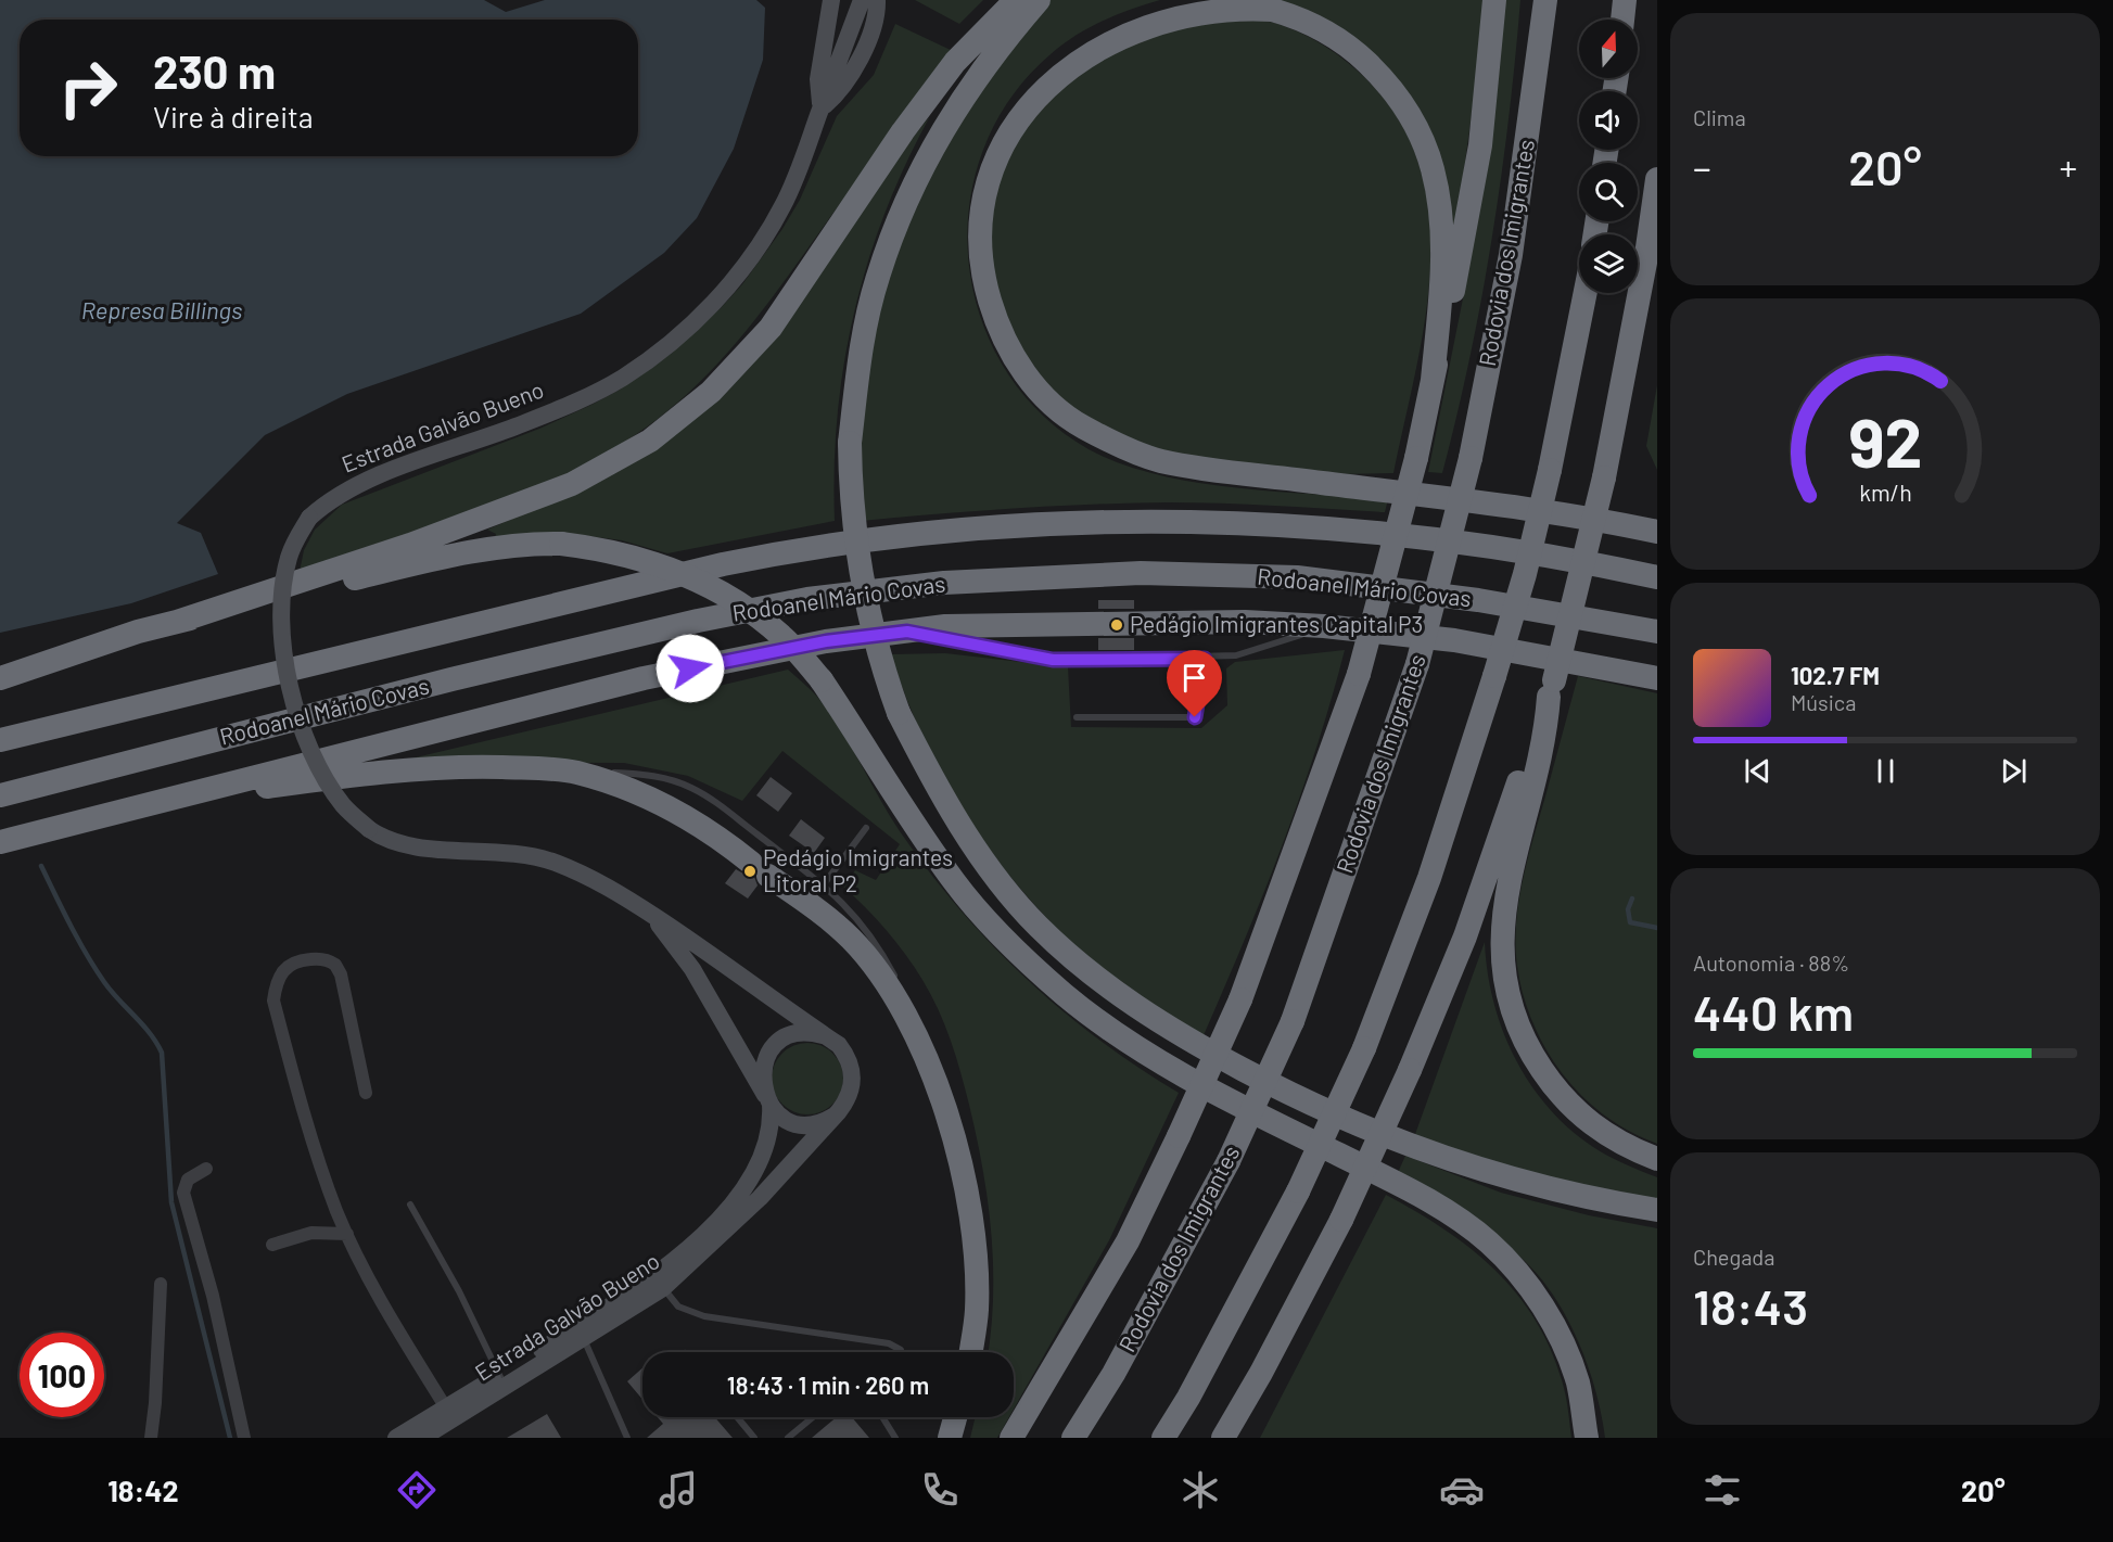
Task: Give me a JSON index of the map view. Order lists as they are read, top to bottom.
{
  "streets": {
    "highway": ["Rodovia dos Imigrantes", "Rodoanel Mário Covas"],
    "main road": ["Estrada Galvão Bueno"]
  },
  "water": ["Represa Billings"],
  "places": ["Pedágio Imigrantes Capital P3", "Pedágio Imigrantes Litoral P2"],
  "north": "top",
  "page": {
    "tile": [
      "Clima",
      ["Autonomia · 88%", "440 km"],
      ["Chegada", "18:43"]
    ],
    "turn": ["230 m", "Vire à direita"],
    "heat": ["−", "20°", "+"],
    "song": ["102.7 FM", "Música"],
    "limit": "100",
    "trip": "18:43 · 1 min · 260 m",
    "tabs": ["18:42", "20°"],
    "gauge": ["92", "km/h"]
  }
}
